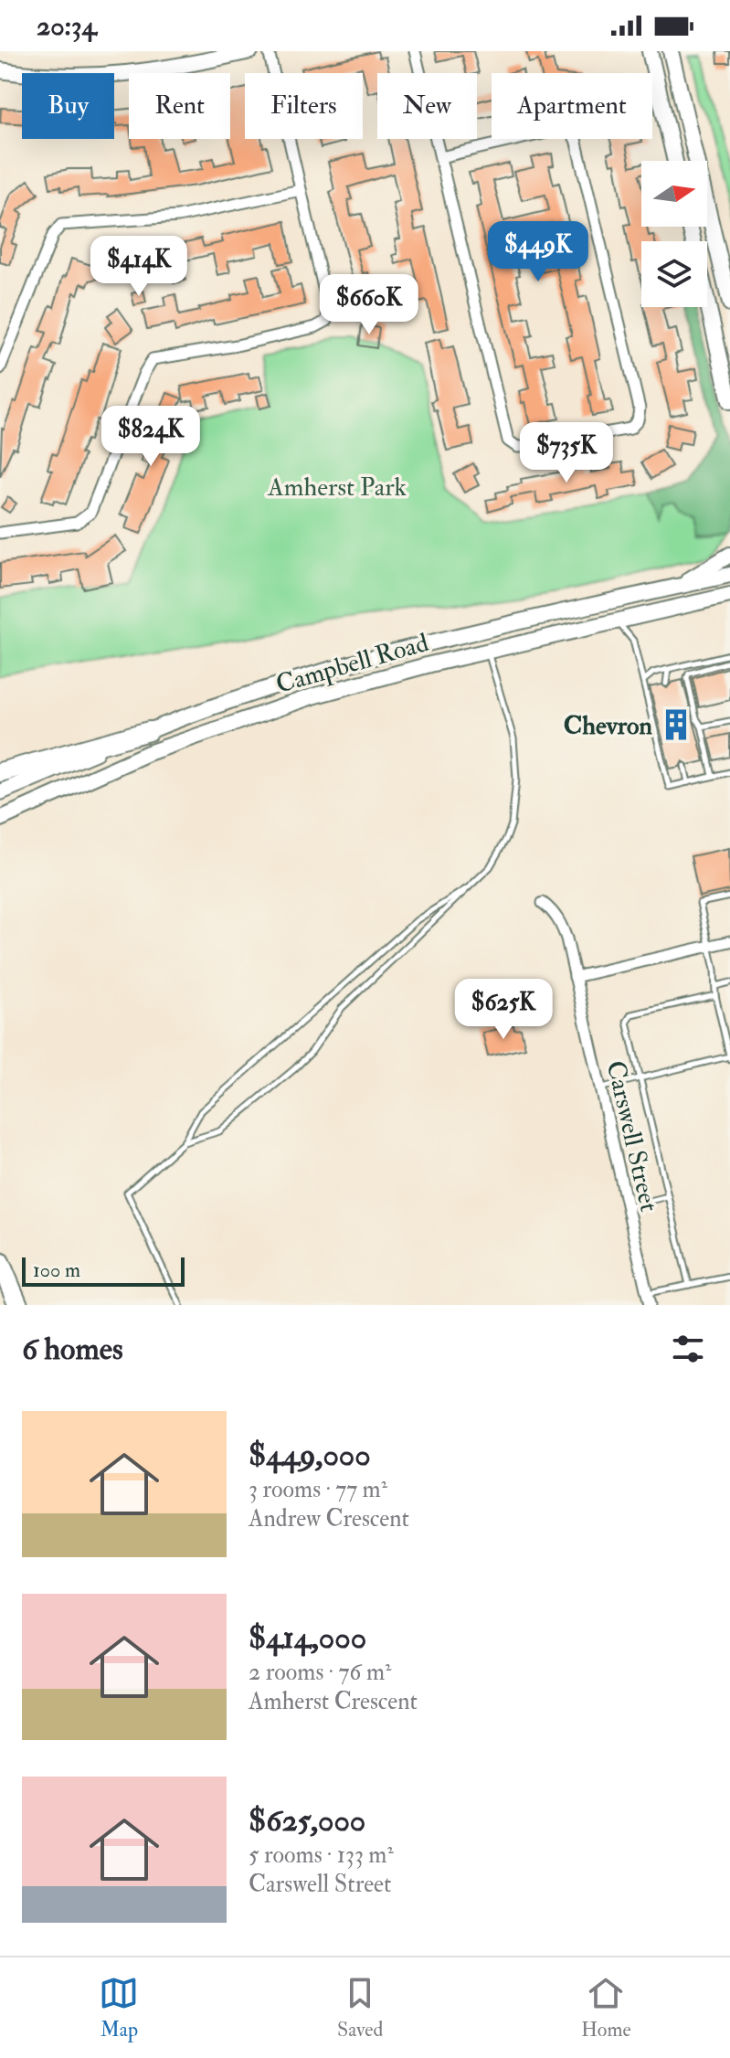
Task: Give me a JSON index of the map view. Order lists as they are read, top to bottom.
{
  "streets": {
    "main road": ["Campbell Road"],
    "street": ["Carswell Street"]
  },
  "parks": ["Amherst Park"],
  "places": {
    "building": ["Chevron"]
  },
  "scale_bar": "100 m",
  "north": "right",
  "page": {
    "status": "20:34",
    "chip": [
      "Buy",
      "Rent",
      "Filters",
      "New",
      "Apartment"
    ],
    "price": [
      "$449K",
      "$414K",
      "$660K",
      "$824K",
      "$735K",
      "$625K"
    ],
    "scale": "100 m",
    "heading": "6 homes",
    "list": [
      {
        "name": "$449,000",
        "note": "3 rooms · 77 m² · Andrew Crescent"
      },
      {
        "name": "$414,000",
        "note": "2 rooms · 76 m² · Amherst Crescent"
      },
      {
        "name": "$625,000",
        "note": "5 rooms · 133 m² · Carswell Street"
      }
    ],
    "tabs": ["Map", "Saved", "Home"]
  }
}
